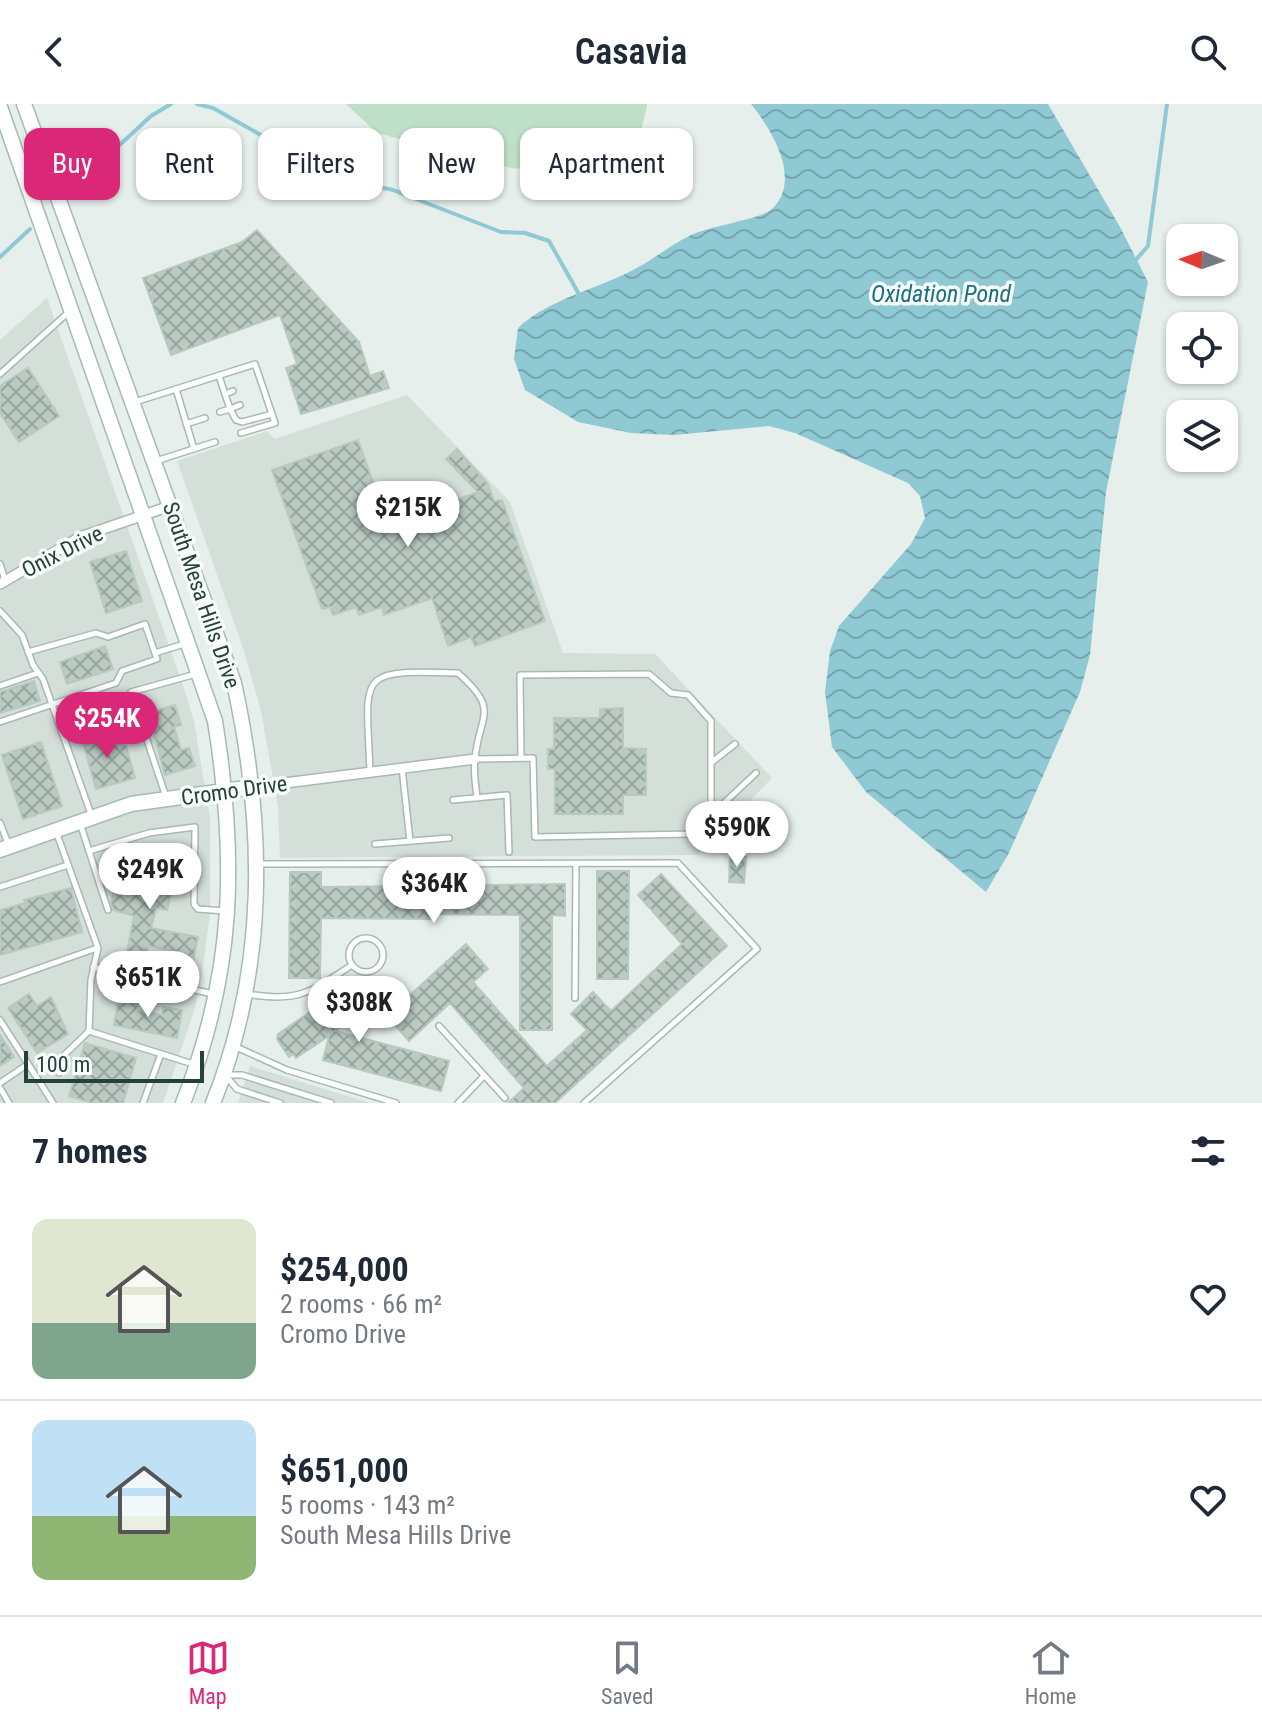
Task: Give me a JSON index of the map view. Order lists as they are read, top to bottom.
{
  "streets": {
    "street": ["Onix Drive", "South Mesa Hills Drive", "Cromo Drive"]
  },
  "crossings": [
    ["Onix Drive", "South Mesa Hills Drive"],
    ["South Mesa Hills Drive", "Cromo Drive"]
  ],
  "water": ["Oxidation Pond"],
  "scale_bar": "100 m",
  "north": "left",
  "page": {
    "header": "Casavia",
    "chip": [
      "Buy",
      "Rent",
      "Filters",
      "New",
      "Apartment"
    ],
    "price": [
      "$215K",
      "$254K",
      "$590K",
      "$249K",
      "$364K",
      "$651K",
      "$308K"
    ],
    "scale": "100 m",
    "heading": "7 homes",
    "list": [
      {
        "name": "$254,000",
        "note": "2 rooms · 66 m² · Cromo Drive"
      },
      {
        "name": "$651,000",
        "note": "5 rooms · 143 m² · South Mesa Hills Drive"
      }
    ],
    "tabs": ["Map", "Saved", "Home"]
  }
}
